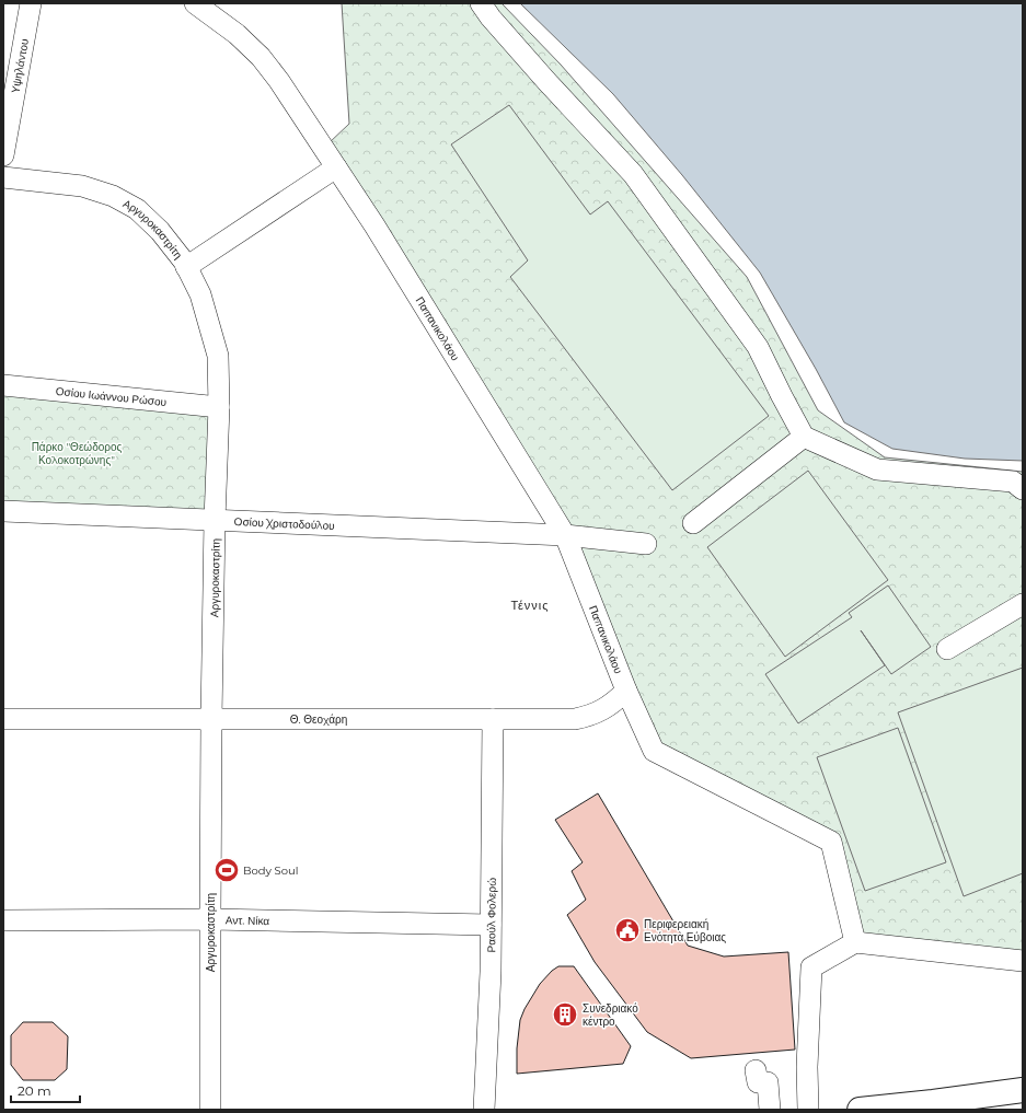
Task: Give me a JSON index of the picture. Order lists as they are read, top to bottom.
{
  "streets": {
    "street": [
      "Υψηλάντου",
      "Αργυροκαστρίτη",
      "Παπανικολάου",
      "Οσίου Ιωάννου Ρώσου",
      "Οσίου Χριστοδούλου",
      "Θ. Θεοχάρη",
      "Ραούλ Φολερώ",
      "Αντ. Νίκα"
    ]
  },
  "crossings": [
    ["Αργυροκαστρίτη", "Οσίου Ιωάννου Ρώσου"],
    ["Αργυροκαστρίτη", "Οσίου Χριστοδούλου"],
    ["Αργυροκαστρίτη", "Θ. Θεοχάρη"],
    ["Αργυροκαστρίτη", "Αντ. Νίκα"],
    ["Παπανικολάου", "Οσίου Χριστοδούλου"],
    ["Παπανικολάου", "Θ. Θεοχάρη"],
    ["Θ. Θεοχάρη", "Ραούλ Φολερώ"],
    ["Ραούλ Φολερώ", "Αντ. Νίκα"]
  ],
  "districts": ["Τέννις"],
  "parks": ["Πάρκο \"Θεώδορος Κολοκοτρώνης\""],
  "places": {
    "sports": ["Body Soul"],
    "public building": ["Περιφερειακή Ενότητα Εύβοιας"],
    "building": ["Συνεδριακό κέντρο"]
  },
  "scale_bar": "20 m"
}
